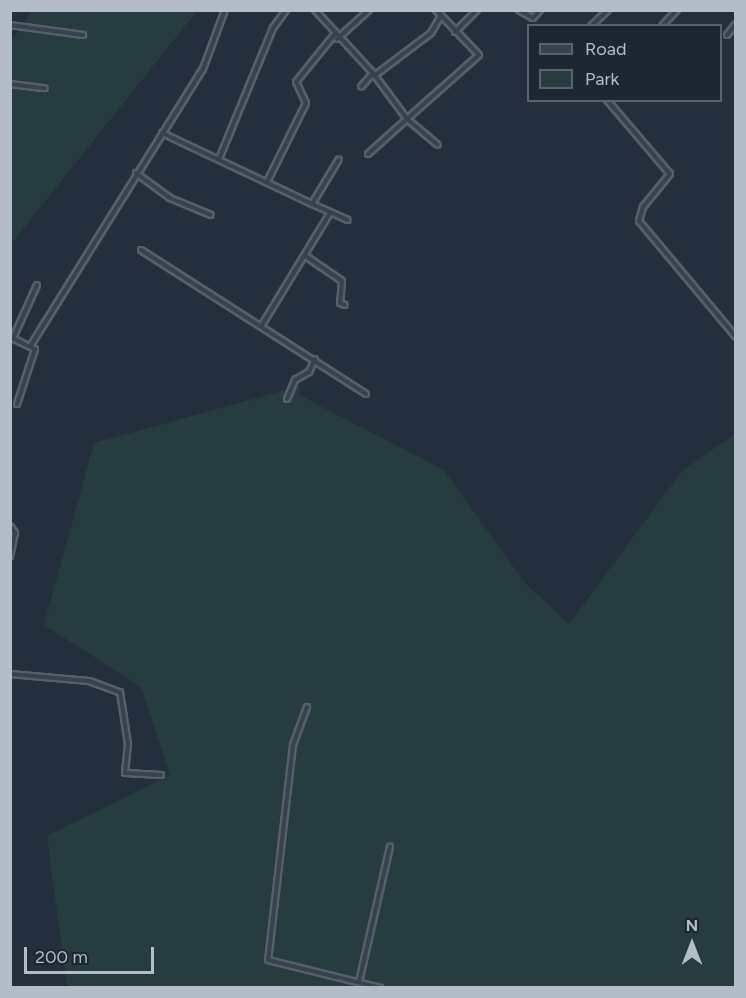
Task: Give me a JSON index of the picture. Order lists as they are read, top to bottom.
{
  "legend": ["Road", "Park"],
  "scale_bar": "200 m",
  "north": "top"
}
